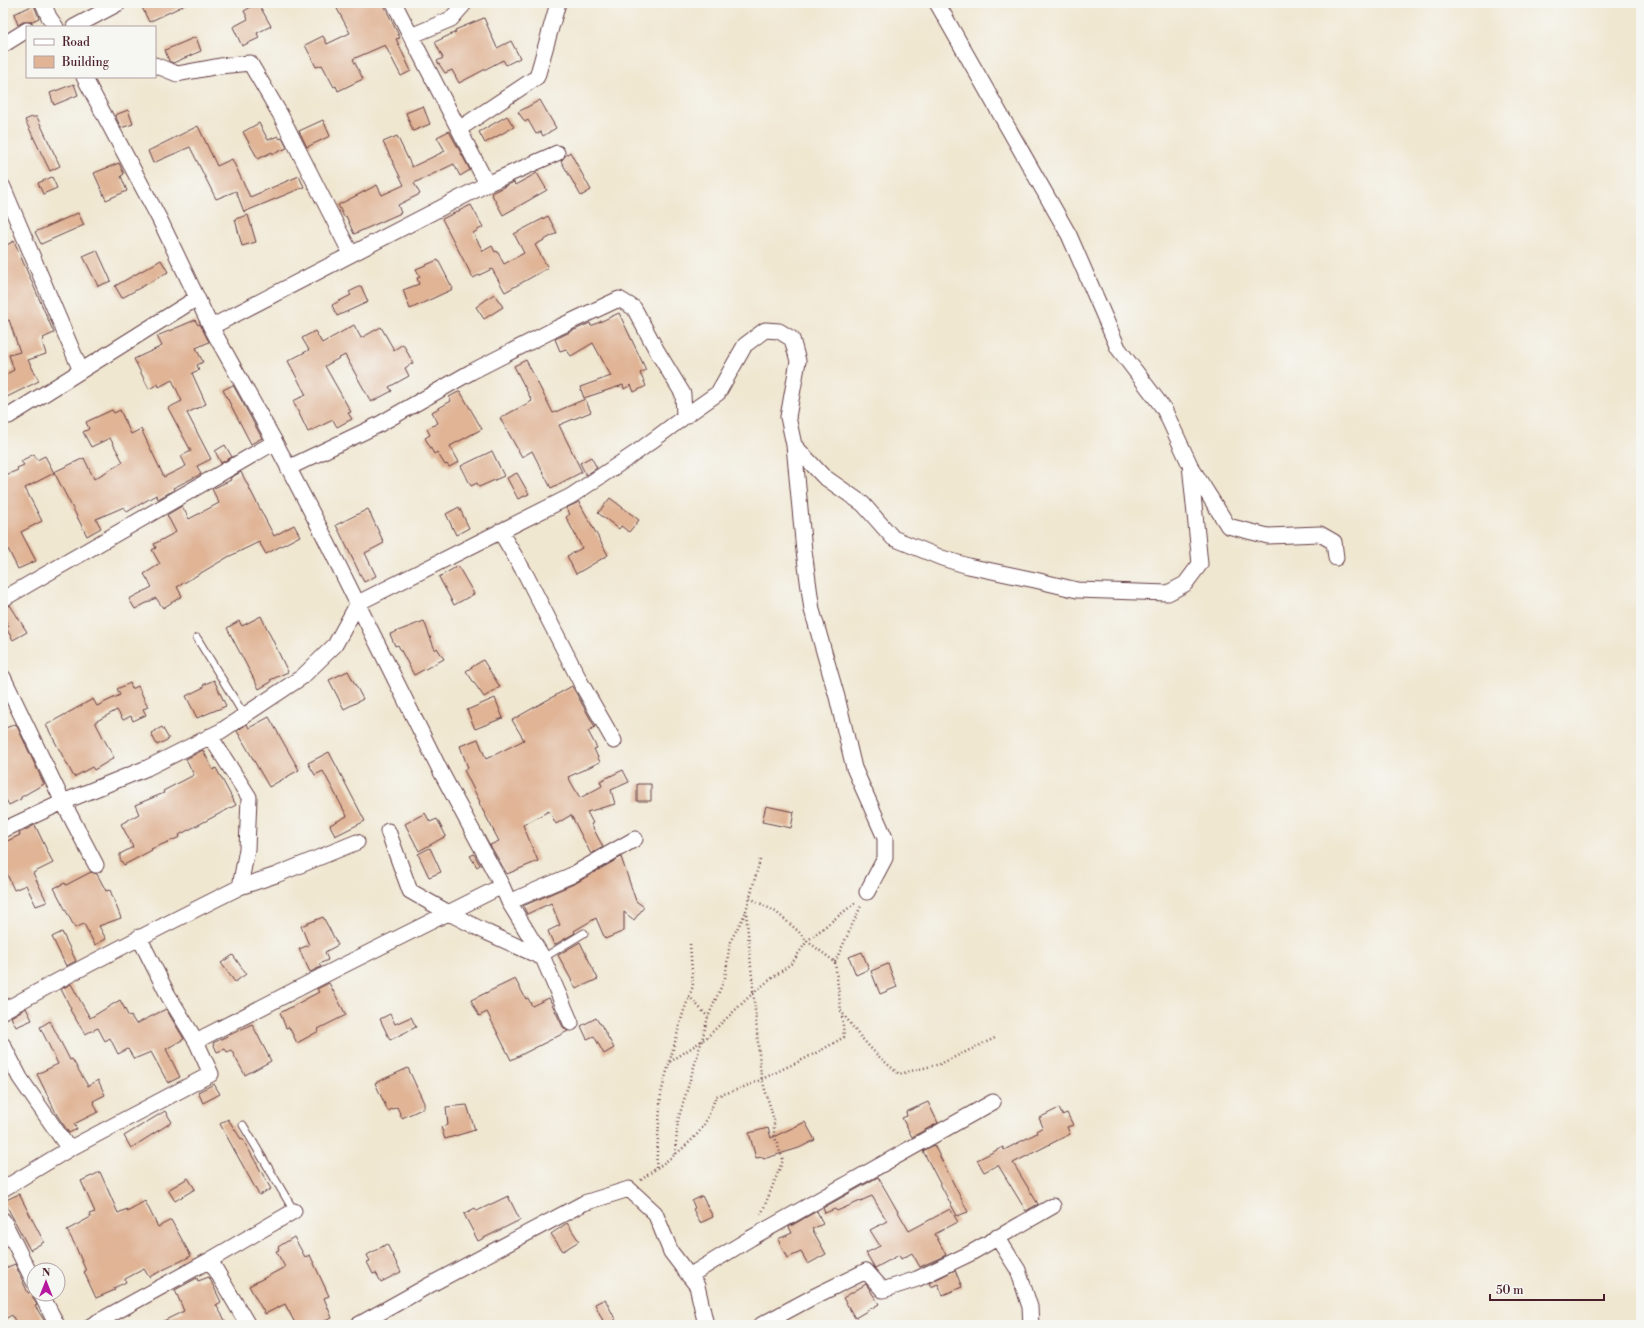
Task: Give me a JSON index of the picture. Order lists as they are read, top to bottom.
{
  "legend": ["Road", "Building"],
  "scale_bar": "50 m",
  "north": "top"
}
